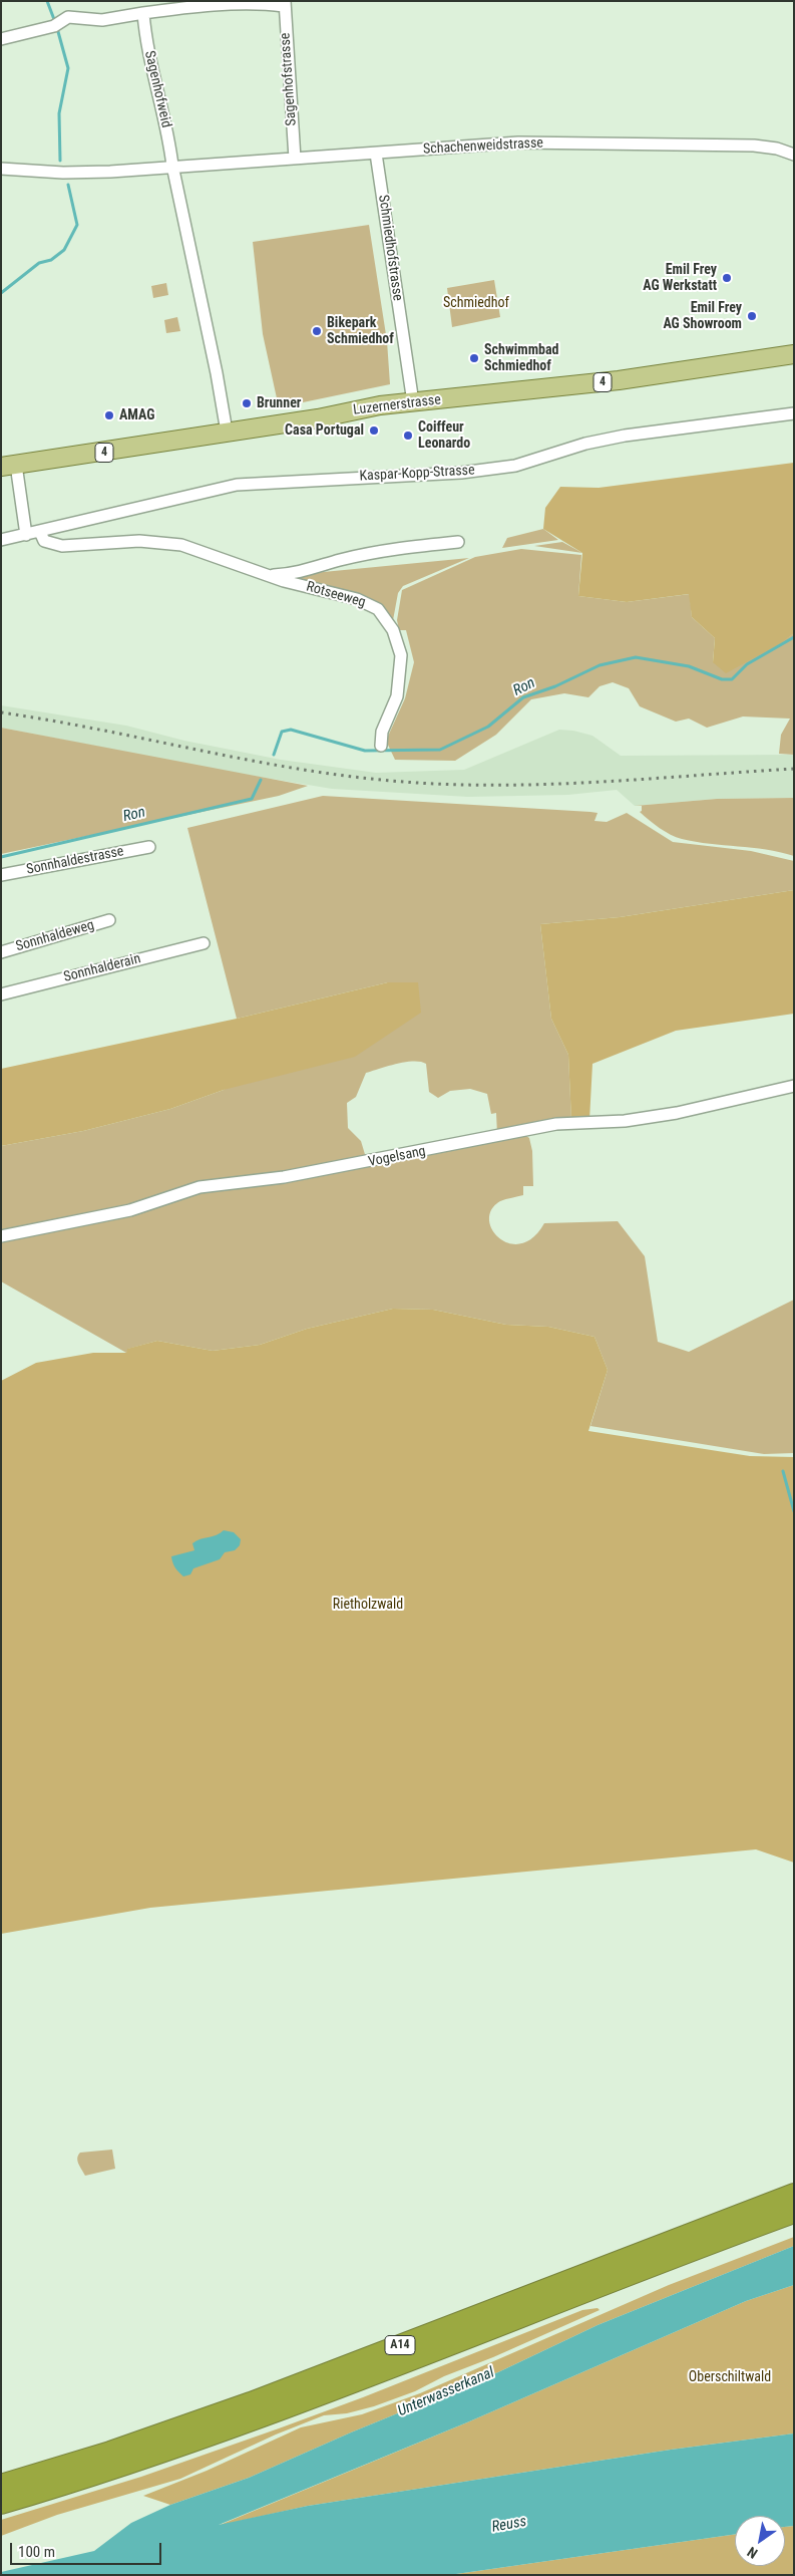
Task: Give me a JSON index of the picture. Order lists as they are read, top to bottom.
{
  "streets": {
    "highway": ["A14"],
    "main road": ["4", "Luzernerstrasse"],
    "street": [
      "Sagenhofstrasse",
      "Sagenhofweid",
      "Schachenweidstrasse",
      "Schmiedhofstrasse",
      "Kaspar-Kopp-Strasse",
      "Rotseeweg",
      "Sonnhaldestrasse",
      "Sonnhaldeweg",
      "Sonnhalderain",
      "Vogelsang"
    ]
  },
  "crossings": [
    ["Sagenhofstrasse", "Schachenweidstrasse"],
    ["Sagenhofweid", "Schachenweidstrasse"],
    ["Schachenweidstrasse", "Schmiedhofstrasse"],
    ["Schmiedhofstrasse", "Luzernerstrasse"],
    ["Kaspar-Kopp-Strasse", "Rotseeweg"]
  ],
  "water": ["Ron", "Unterwasserkanal", "Reuss"],
  "parks": ["Schmiedhof", "Rietholzwald", "Oberschiltwald"],
  "places": [
    "Emil Frey AG Werkstatt",
    "Emil Frey AG Showroom",
    "Bikepark Schmiedhof",
    "Schwimmbad Schmiedhof",
    "Brunner",
    "AMAG",
    "Casa Portugal",
    "Coiffeur Leonardo"
  ],
  "scale_bar": "100 m",
  "north": "bottom left"
}
